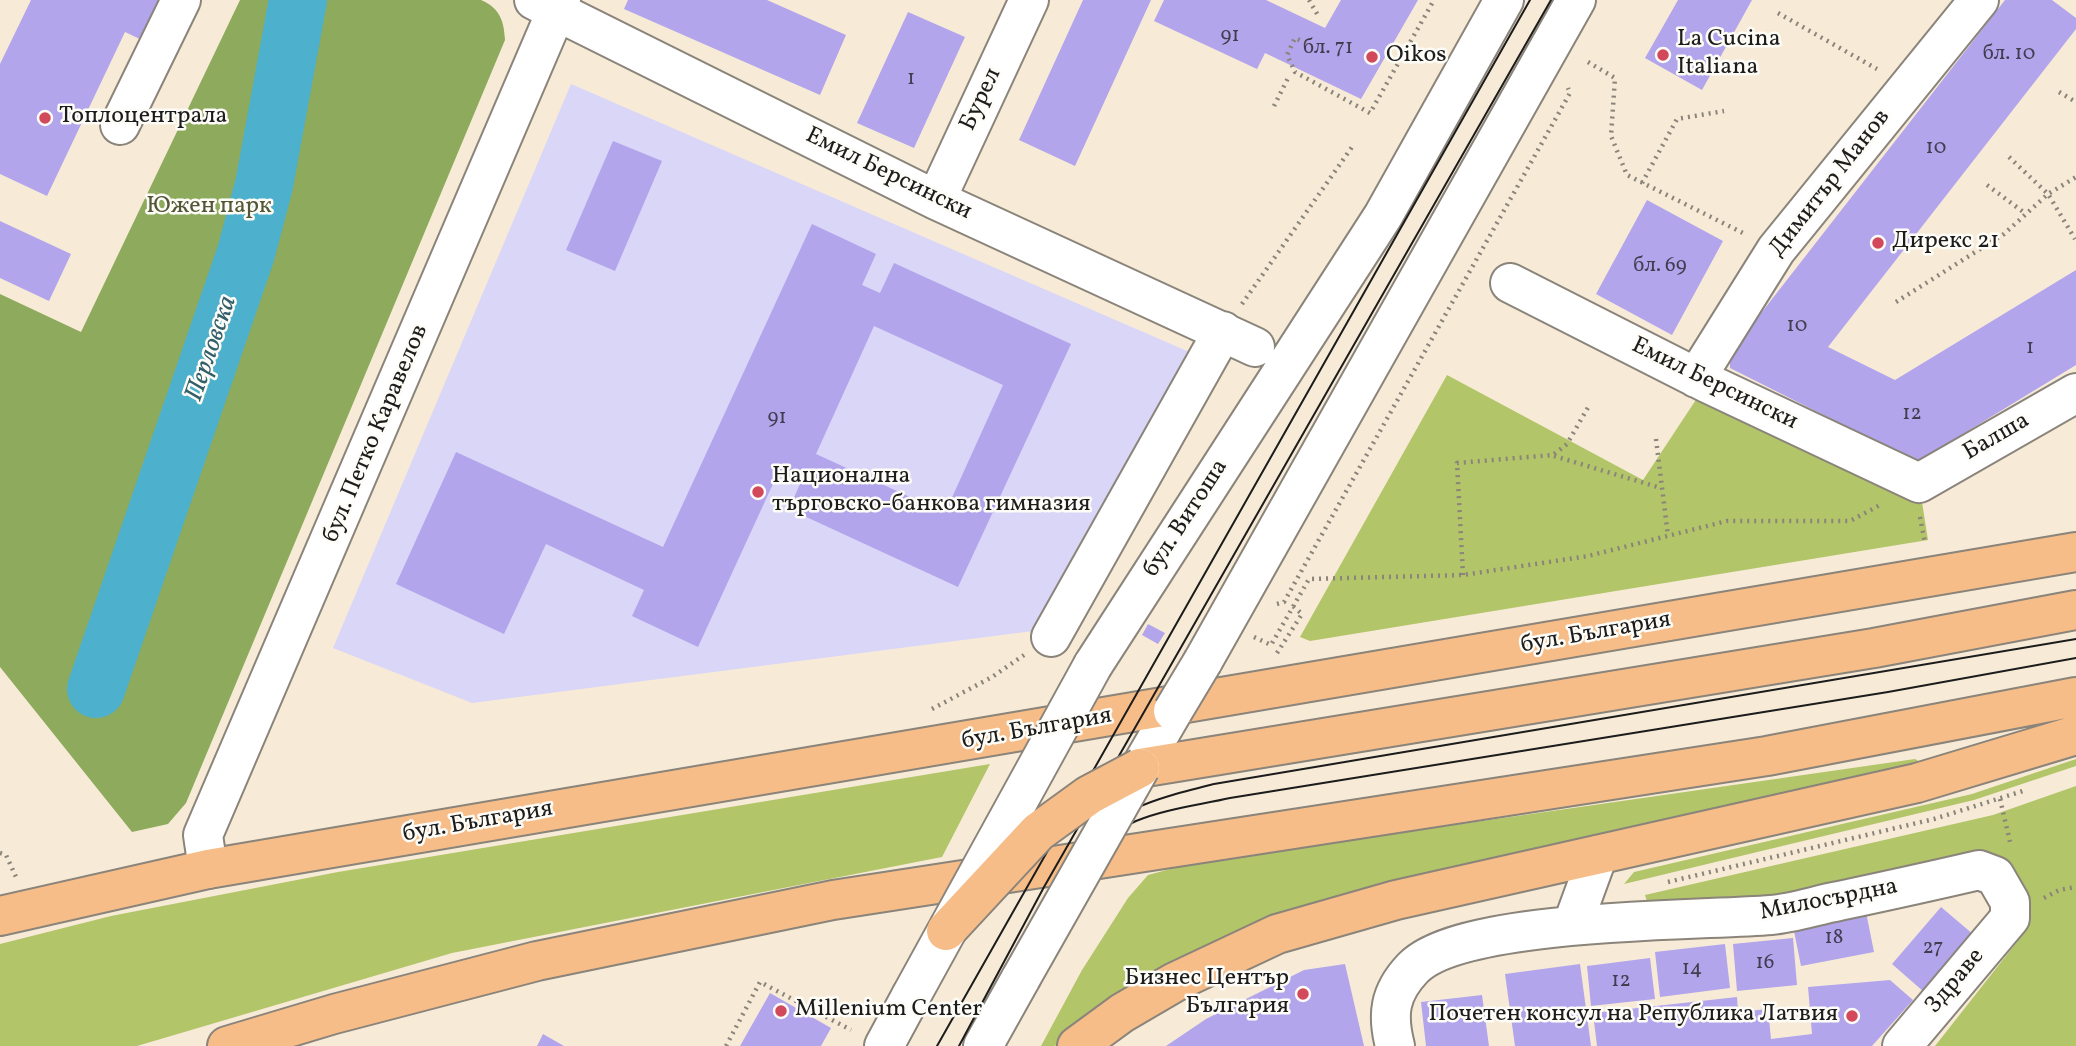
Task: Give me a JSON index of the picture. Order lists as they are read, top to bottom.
{
  "streets": {
    "main road": ["бул. България"],
    "street": [
      "Бурел",
      "Емил Берсински",
      "Димитър Манов",
      "бул. Петко Каравелов",
      "Балша",
      "бул. Витоша",
      "Милосърдна",
      "Здраве"
    ]
  },
  "crossings": [
    ["Бурел", "Емил Берсински"],
    ["Емил Берсински", "Димитър Манов"],
    ["Емил Берсински", "бул. Петко Каравелов"],
    ["Емил Берсински", "Балша"],
    ["бул. Петко Каравелов", "бул. България"],
    ["Милосърдна", "Здраве"]
  ],
  "water": ["Перловска"],
  "parks": ["Южен парк"],
  "places": [
    "La Cucina Italiana",
    "Oikos",
    "Топлоцентрала",
    "Дирекс 21",
    "Национална търговско-банкова гимназия",
    "Бизнес Център България",
    "Millenium Center",
    "Почетен консул на Република Латвия"
  ],
  "house_numbers": [
    "91",
    "бл. 71",
    "бл. 10",
    "1",
    "10",
    "бл. 69",
    "10",
    "1",
    "12",
    "91",
    "18",
    "27",
    "16",
    "14",
    "12"
  ]
}
